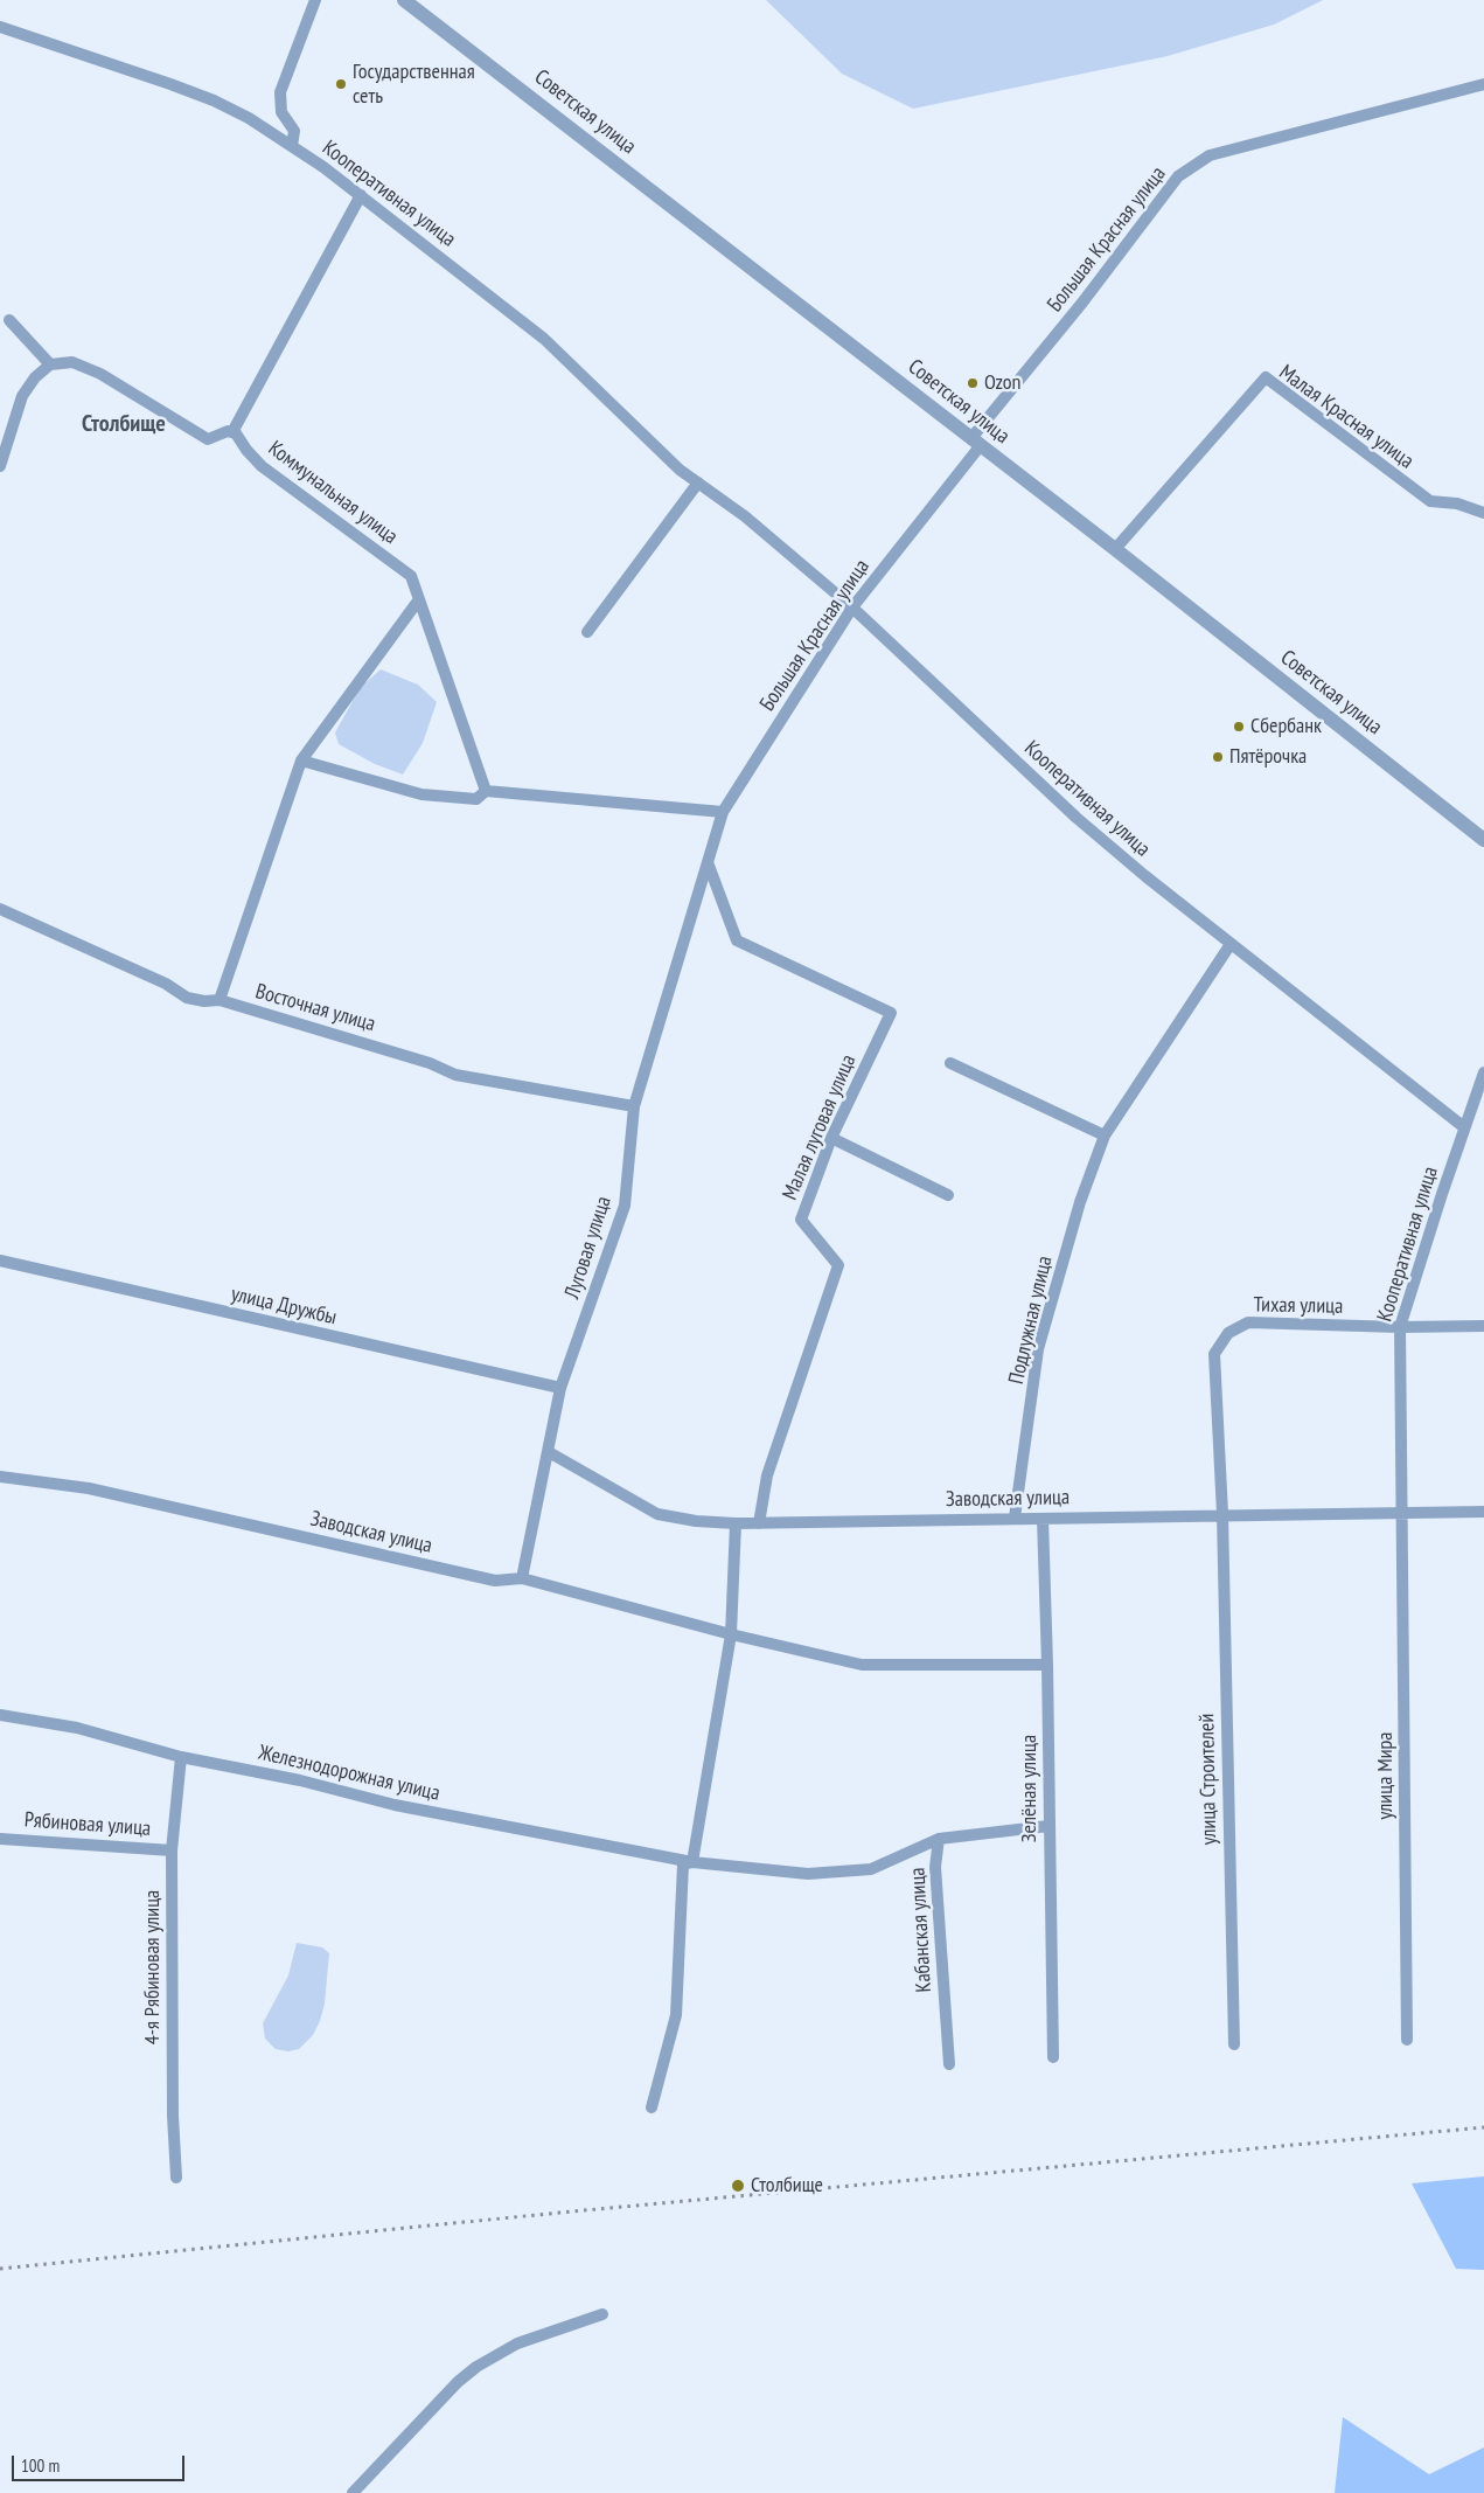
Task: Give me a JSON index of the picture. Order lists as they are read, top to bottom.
{
  "streets": {
    "street": [
      "Советская улица",
      "Кооперативная улица",
      "Большая Красная улица",
      "Малая Красная улица",
      "Коммунальная улица",
      "Восточная улица",
      "Малая луговая улица",
      "Луговая улица",
      "улица Дружбы",
      "Тихая улица",
      "Подлужная улица",
      "Заводская улица",
      "Железнодорожная улица",
      "улица Мира",
      "улица Строителей",
      "Зелёная улица",
      "Рябиновая улица",
      "Кабанская улица",
      "4-я Рябиновая улица"
    ]
  },
  "crossings": [
    ["Советская улица", "Большая Красная улица"],
    ["Советская улица", "Малая Красная улица"],
    ["Кооперативная улица", "Большая Красная улица"],
    ["Кооперативная улица", "Тихая улица"],
    ["Кооперативная улица", "Подлужная улица"],
    ["Кооперативная улица", "Заводская улица"],
    ["Кооперативная улица", "улица Мира"],
    ["Большая Красная улица", "Малая луговая улица"],
    ["Большая Красная улица", "Луговая улица"],
    ["Восточная улица", "Луговая улица"],
    ["Малая луговая улица", "Луговая улица"],
    ["Малая луговая улица", "Заводская улица"],
    ["Луговая улица", "улица Дружбы"],
    ["Луговая улица", "Заводская улица"],
    ["Тихая улица", "Заводская улица"],
    ["Тихая улица", "улица Строителей"],
    ["Подлужная улица", "Заводская улица"],
    ["Заводская улица", "улица Мира"],
    ["Заводская улица", "улица Строителей"],
    ["Заводская улица", "Зелёная улица"],
    ["Железнодорожная улица", "Кабанская улица"],
    ["Железнодорожная улица", "4-я Рябиновая улица"],
    ["Рябиновая улица", "4-я Рябиновая улица"]
  ],
  "districts": ["Столбище"],
  "places": [
    "Государственная сеть",
    "Ozon",
    "Сбербанк",
    "Пятёрочка",
    "Столбище"
  ],
  "scale_bar": "100 m"
}
